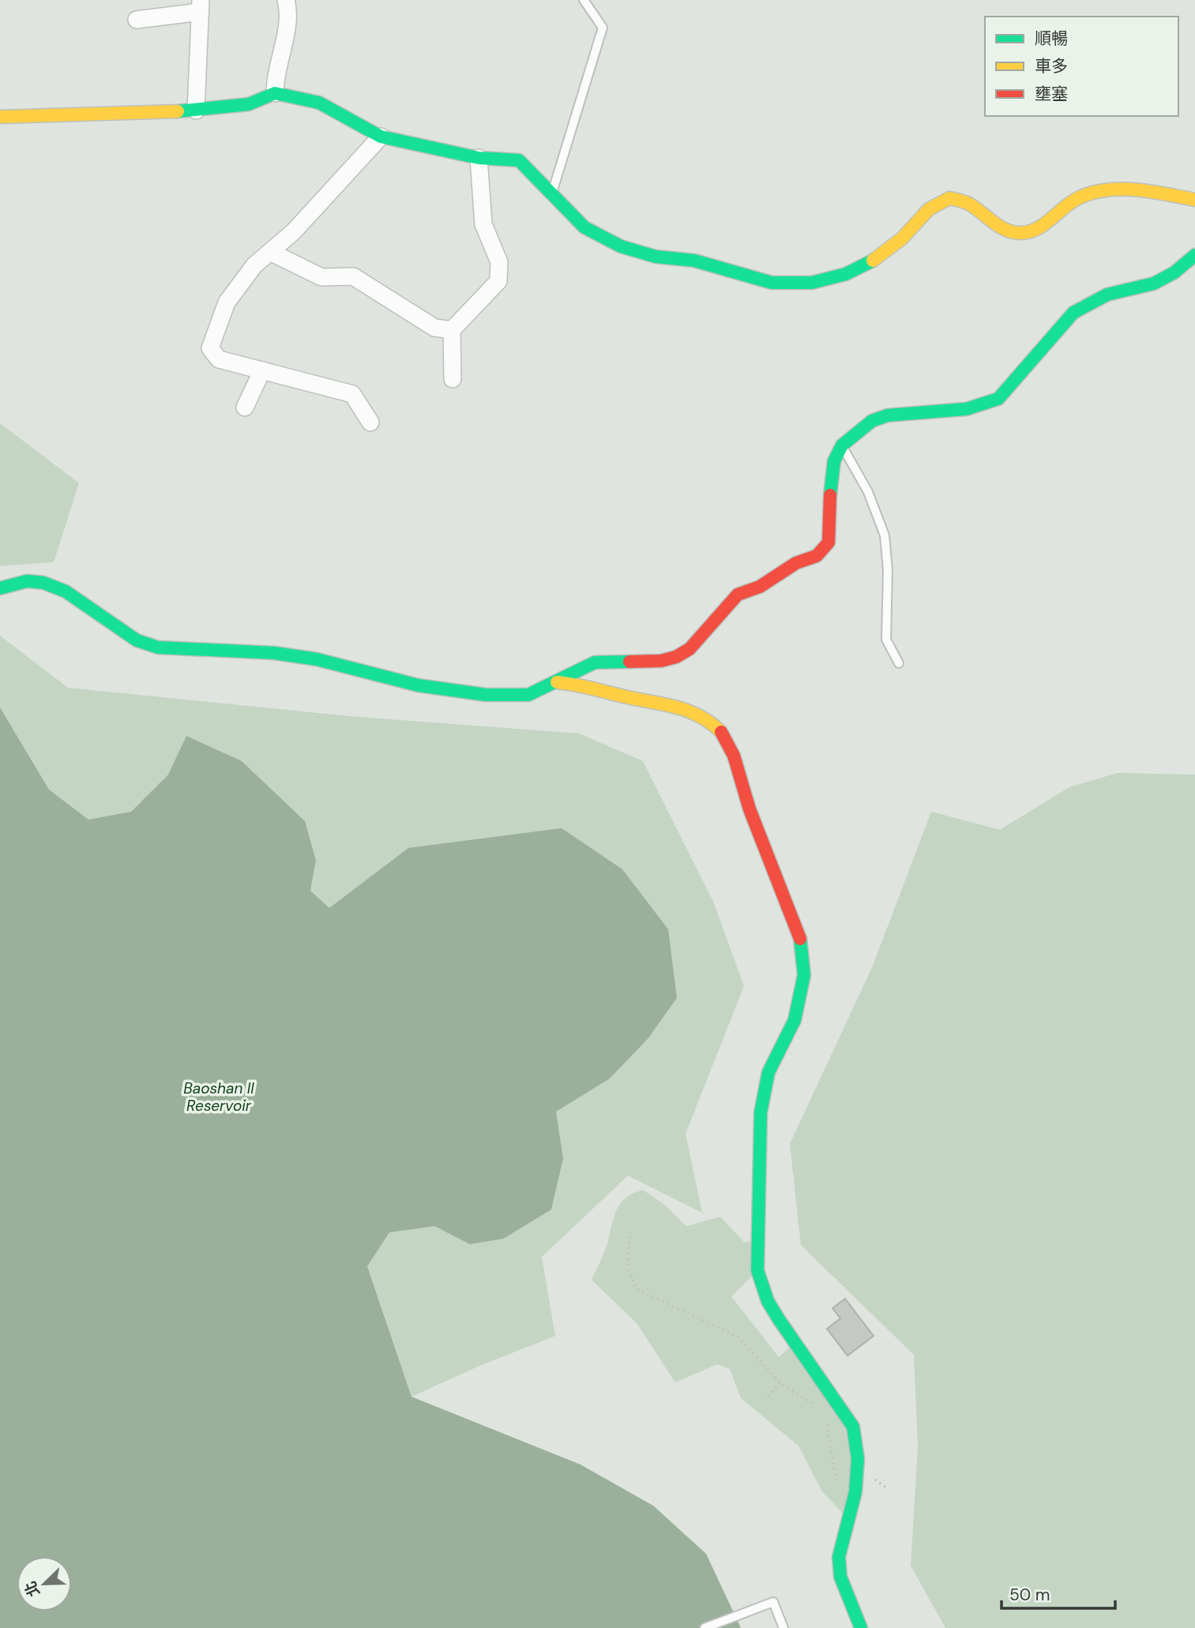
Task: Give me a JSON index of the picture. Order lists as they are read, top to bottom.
{
  "water": ["Baoshan II Reservoir"],
  "legend": ["順暢", "車多", "壅塞"],
  "scale_bar": "50 m",
  "north": "bottom left"
}
